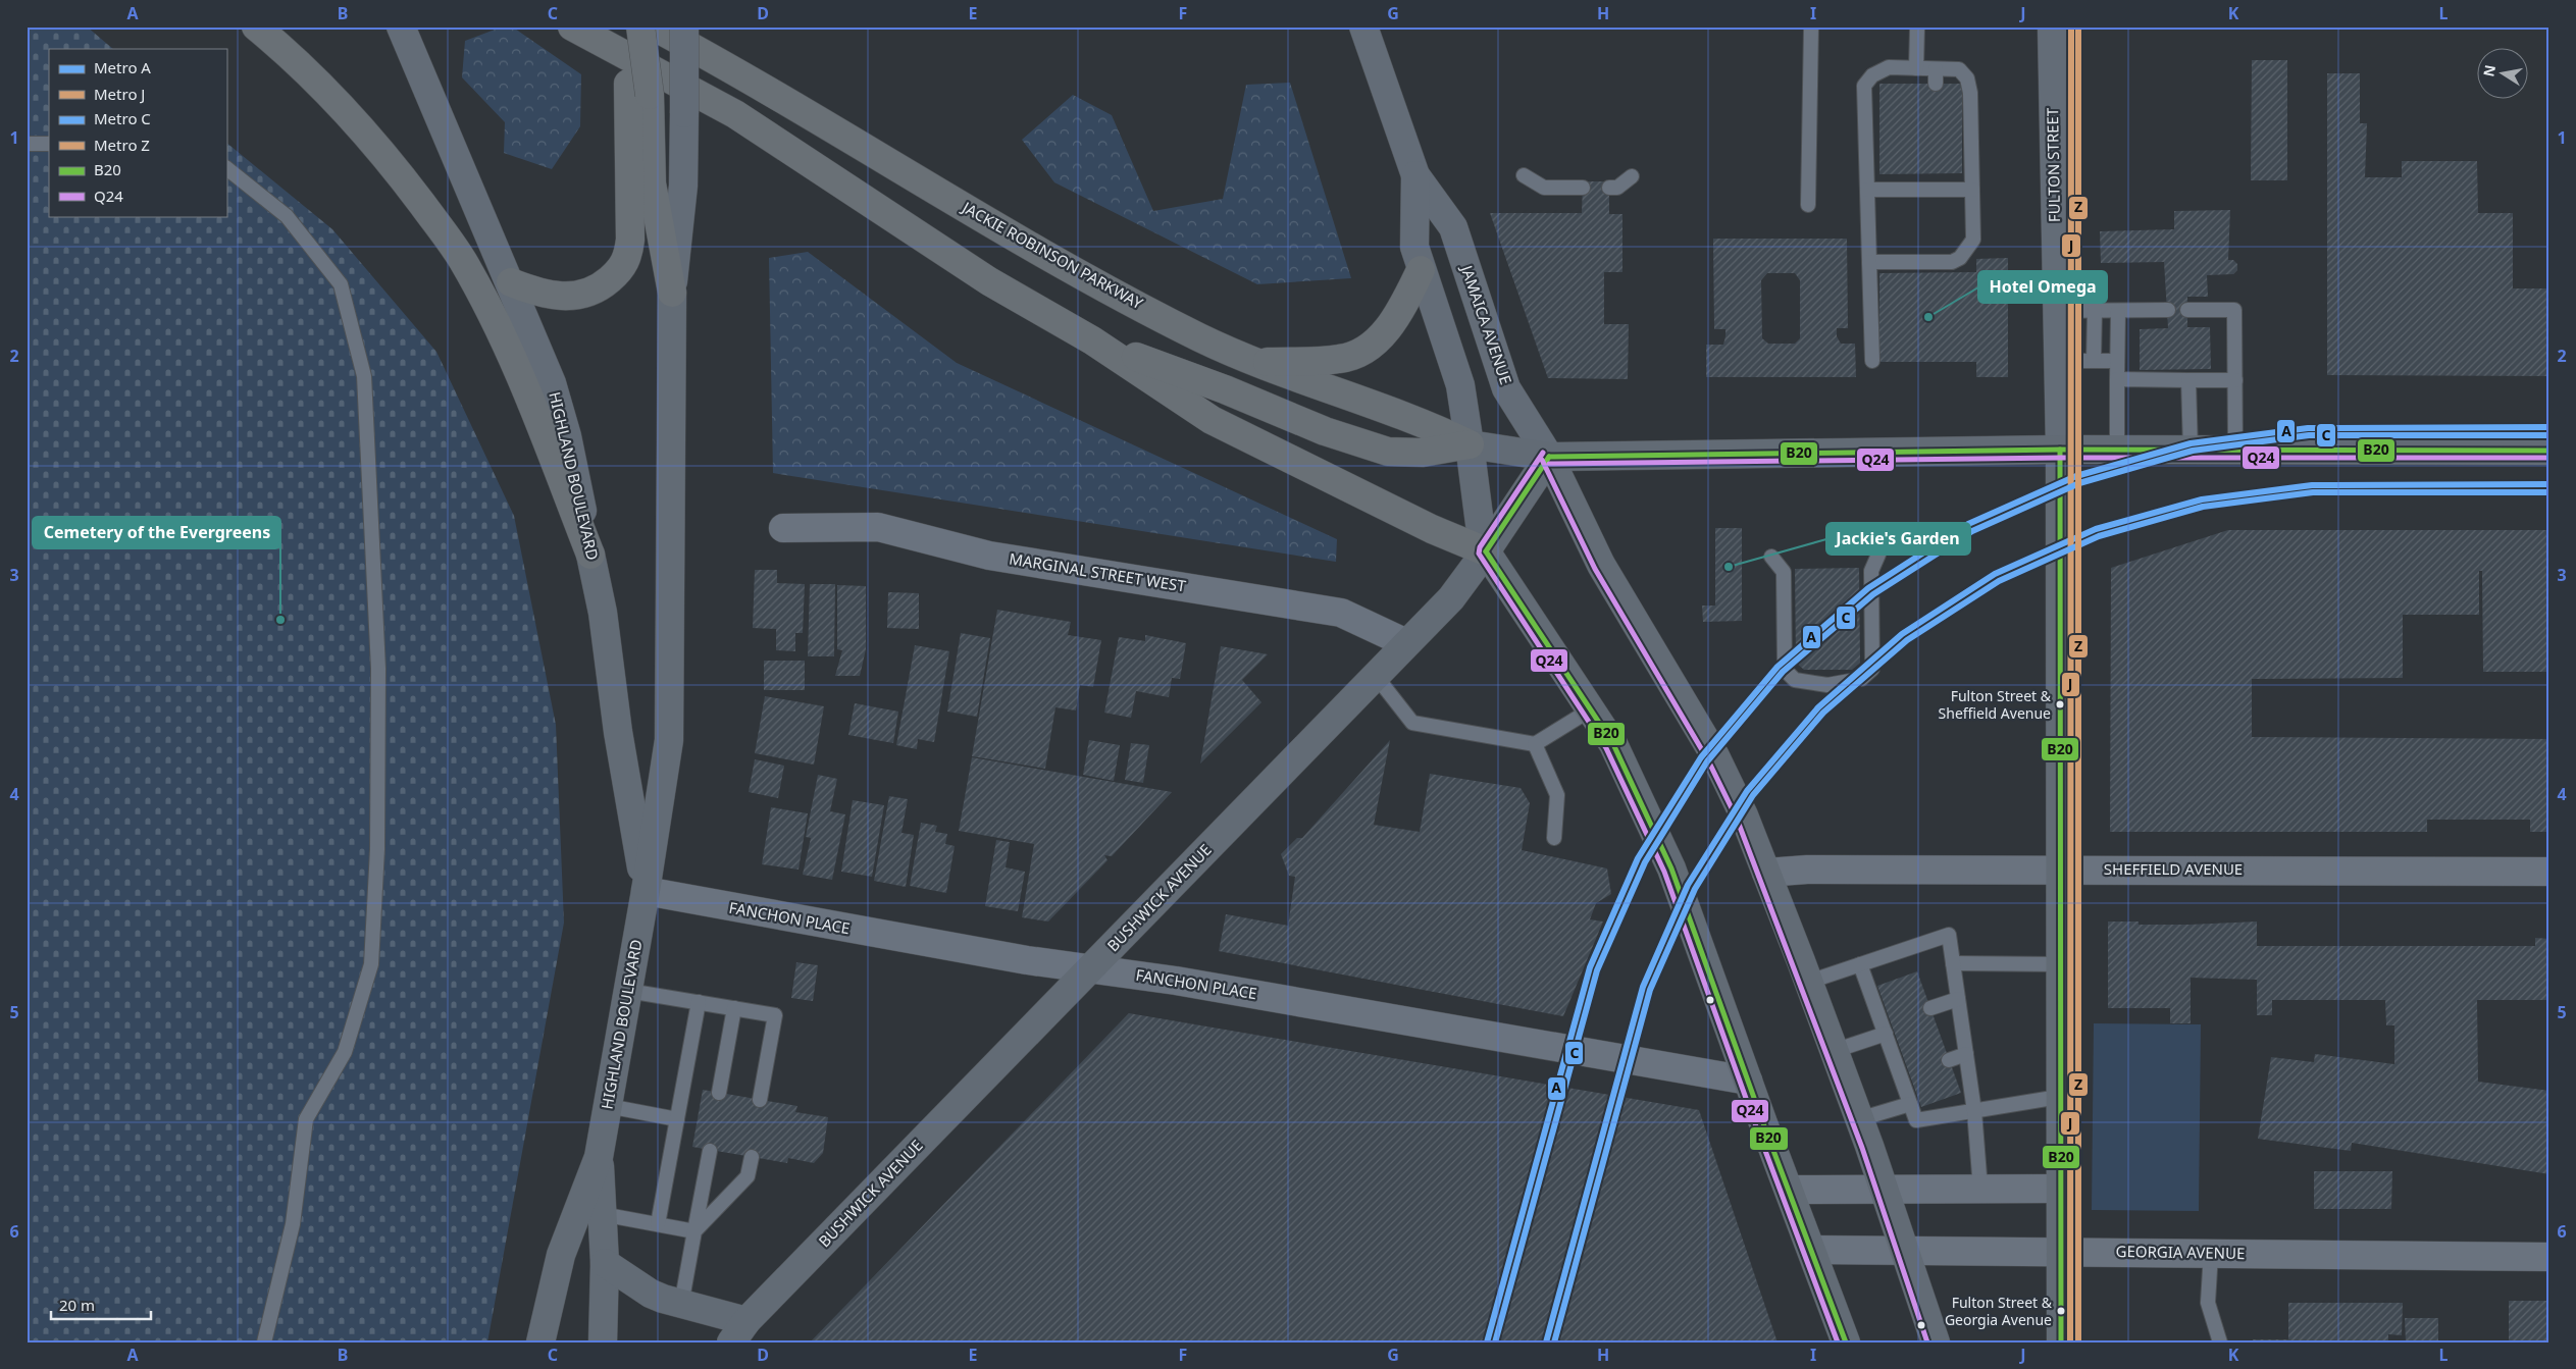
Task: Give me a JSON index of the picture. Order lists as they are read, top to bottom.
{
  "streets": {
    "highway": ["JACKIE ROBINSON PARKWAY"],
    "main road": [
      "FULTON STREET",
      "JAMAICA AVENUE",
      "HIGHLAND BOULEVARD",
      "BUSHWICK AVENUE"
    ],
    "street": [
      "MARGINAL STREET WEST",
      "SHEFFIELD AVENUE",
      "FANCHON PLACE",
      "GEORGIA AVENUE"
    ]
  },
  "crossings": [
    ["FULTON STREET", "SHEFFIELD AVENUE"],
    ["FULTON STREET", "GEORGIA AVENUE"],
    ["JACKIE ROBINSON PARKWAY", "JAMAICA AVENUE"],
    ["JAMAICA AVENUE", "SHEFFIELD AVENUE"],
    ["JAMAICA AVENUE", "BUSHWICK AVENUE"],
    ["JAMAICA AVENUE", "FANCHON PLACE"],
    ["JAMAICA AVENUE", "GEORGIA AVENUE"],
    ["HIGHLAND BOULEVARD", "FANCHON PLACE"],
    ["MARGINAL STREET WEST", "BUSHWICK AVENUE"],
    ["BUSHWICK AVENUE", "FANCHON PLACE"]
  ],
  "places": [
    "Hotel Omega",
    "Jackie's Garden",
    "Cemetery of the Evergreens",
    "Fulton Street & Sheffield Avenue",
    "Fulton Street & Georgia Avenue"
  ],
  "lines": [
    "metro line J",
    "metro line Z",
    "metro line A",
    "metro line C",
    "transit line B20",
    "transit line Q24"
  ],
  "legend": [
    "Metro A",
    "Metro J",
    "Metro C",
    "Metro Z",
    "B20",
    "Q24"
  ],
  "scale_bar": "20 m",
  "north": "left",
  "grid": {
    "columns": [
      "A",
      "B",
      "C",
      "D",
      "E",
      "F",
      "G",
      "H",
      "I",
      "J",
      "K",
      "L"
    ],
    "rows": [
      "1",
      "2",
      "3",
      "4",
      "5",
      "6"
    ]
  }
}
